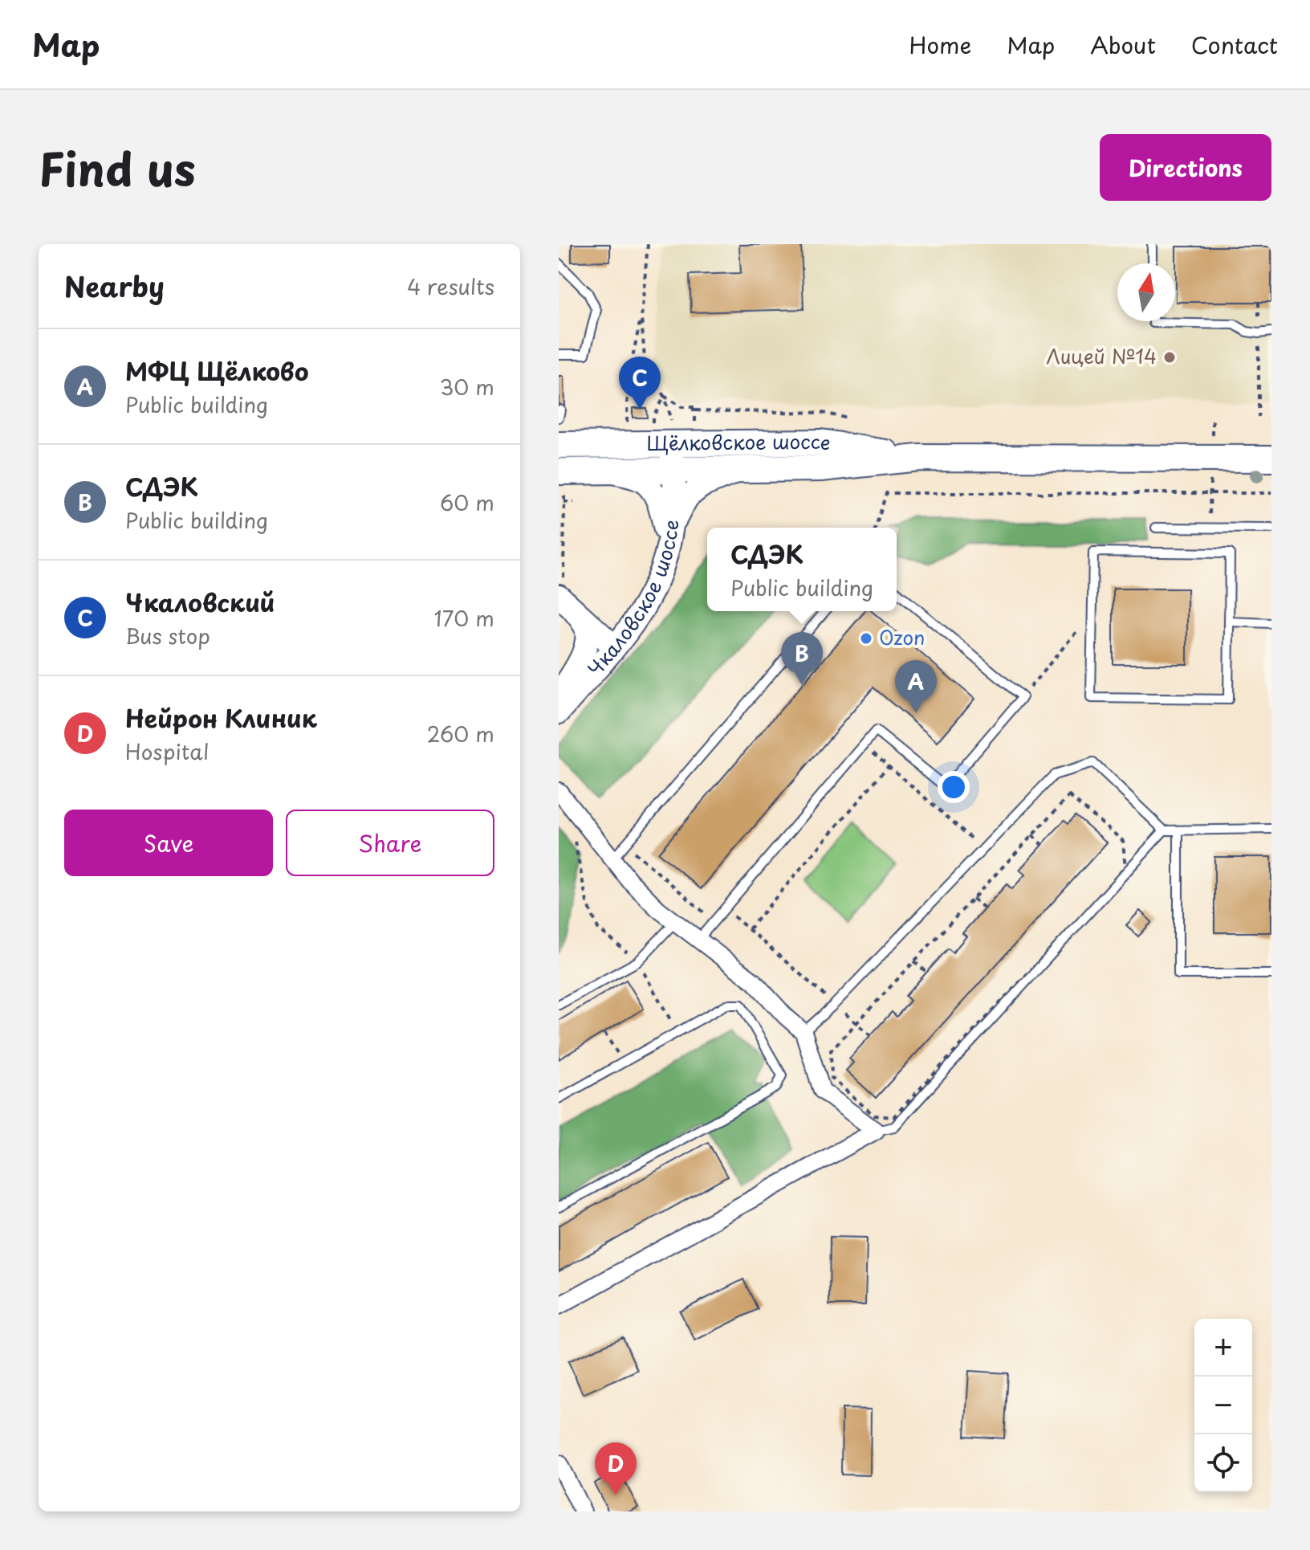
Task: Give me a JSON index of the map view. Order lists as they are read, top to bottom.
{
  "streets": {
    "main road": ["Щёлковское шоссе"],
    "street": ["Чкаловское шоссе"]
  },
  "crossings": [
    ["Щёлковское шоссе", "Чкаловское шоссе"]
  ],
  "places": ["Лицей №14", "Ozon"],
  "north": "top",
  "page": {
    "header": "Map",
    "nav": [
      "Home",
      "Map",
      "About",
      "Contact"
    ],
    "title": "Find us",
    "buttons": [
      "Directions",
      ["Save", "Share"]
    ],
    "heading": ["Nearby", "4 results"],
    "list": [
      {
        "mark": "A",
        "name": "МФЦ Щёлково",
        "note": "Public building",
        "value": "30 m"
      },
      {
        "mark": "B",
        "name": "СДЭК",
        "note": "Public building",
        "value": "60 m"
      },
      {
        "mark": "C",
        "name": "Чкаловский",
        "note": "Bus stop",
        "value": "170 m"
      },
      {
        "mark": "D",
        "name": "Нейрон Клиник",
        "note": "Hospital",
        "value": "260 m"
      }
    ],
    "pins": [
      "C",
      "B",
      "A",
      "D"
    ],
    "popup": ["СДЭК", "Public building"],
    "map_buttons": ["+", "−"]
  }
}
